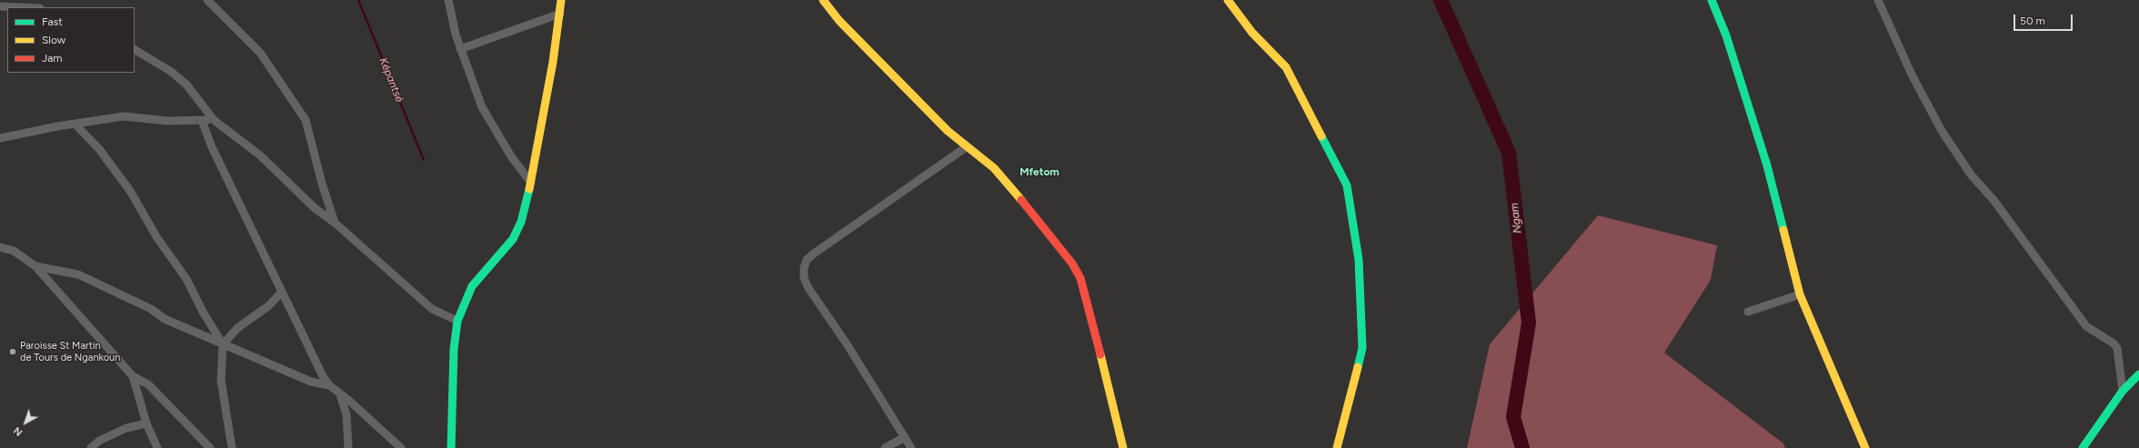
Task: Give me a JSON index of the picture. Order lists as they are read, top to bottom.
{
  "districts": ["Mfetom"],
  "water": ["Képantsé", "Ngam"],
  "places": ["Paroisse St Martin de Tours de Ngankoun"],
  "legend": ["Fast", "Slow", "Jam"],
  "scale_bar": "50 m",
  "north": "bottom left"
}
